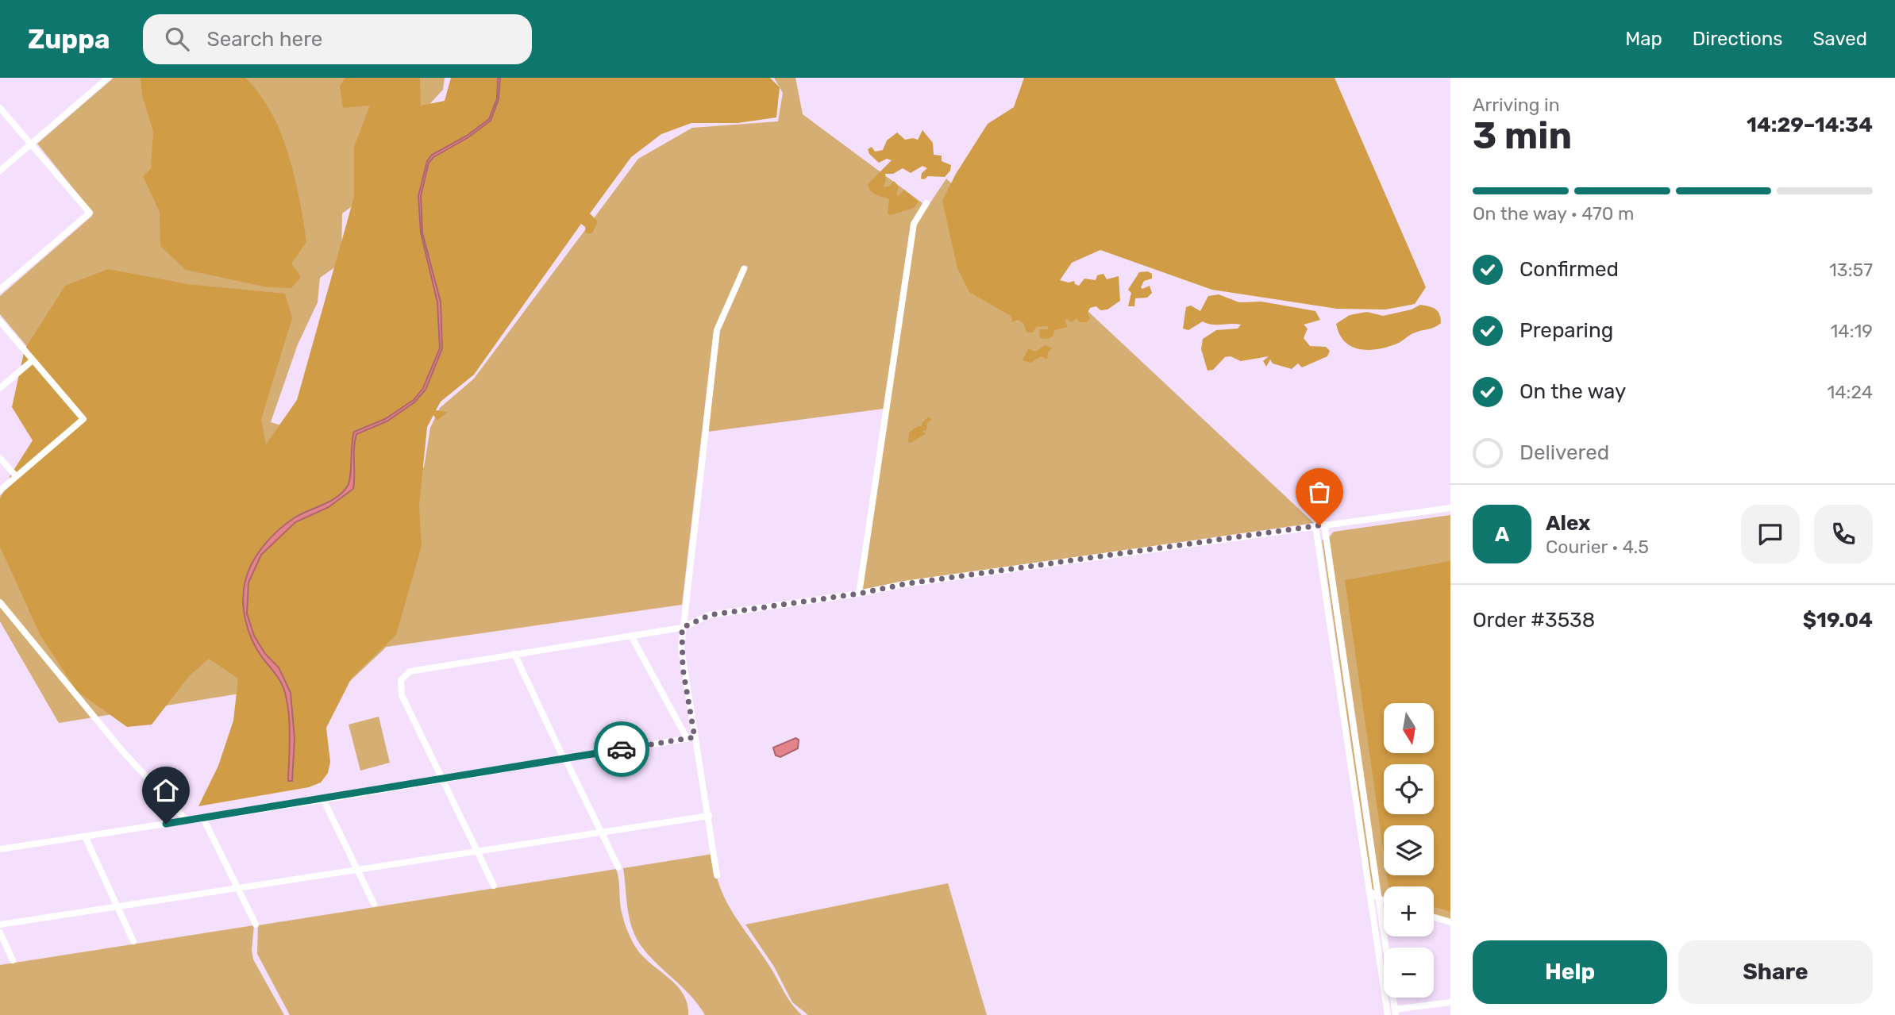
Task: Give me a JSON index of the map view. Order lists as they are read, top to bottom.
{
  "north": "bottom",
  "page": {
    "header": "Zuppa",
    "search": "Search here",
    "nav": ["Map", "Directions", "Saved"],
    "heading": ["3 min", "Arriving in", "14:29–14:34"],
    "panel": [
      "Alex",
      "Courier · 4.5",
      "Order #3538",
      "$19.04"
    ],
    "bar": "On the way · 470 m",
    "list": [
      ["Confirmed", "13:57"],
      ["Preparing", "14:19"],
      ["On the way", "14:24"],
      "Delivered"
    ],
    "round": "A",
    "map_buttons": ["+", "−"],
    "buttons": ["Help", "Share"]
  }
}
